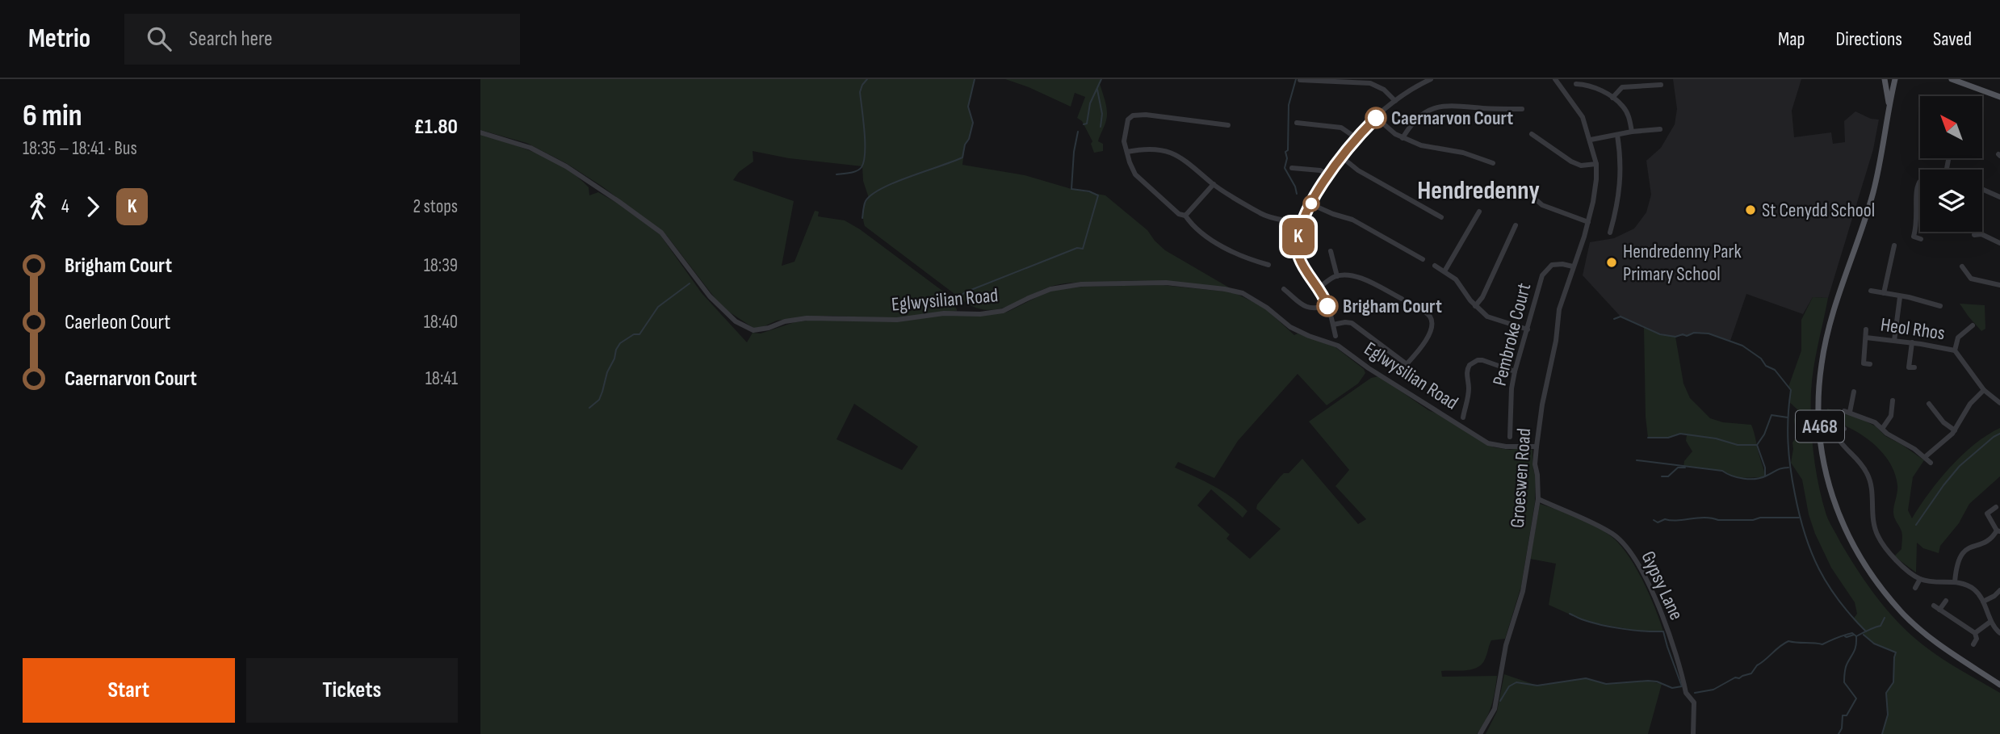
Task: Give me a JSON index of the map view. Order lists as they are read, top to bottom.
{
  "streets": {
    "main road": ["A468"],
    "street": [
      "Eglwysilian Road",
      "Heol Rhos",
      "Pembroke Court",
      "Groeswen Road",
      "Gypsy Lane"
    ]
  },
  "crossings": [
    ["Eglwysilian Road", "Groeswen Road"],
    ["Pembroke Court", "Groeswen Road"],
    ["Groeswen Road", "Gypsy Lane"]
  ],
  "districts": ["Hendredenny"],
  "places": [
    "Caernarvon Court",
    "St Cenydd School",
    "Hendredenny Park Primary School",
    "Brigham Court"
  ],
  "lines": ["bus line K"],
  "north": "top left",
  "page": {
    "header": "Metrio",
    "search": "Search here",
    "nav": ["Map", "Directions", "Saved"],
    "heading": ["6 min", "18:35 – 18:41 · Bus", "£1.80"],
    "on_map": "K",
    "legs": ["4", "K", "2 stops"],
    "list": [
      {
        "name": "Brigham Court",
        "value": "18:39"
      },
      {
        "name": "Caerleon Court",
        "value": "18:40"
      },
      {
        "name": "Caernarvon Court",
        "value": "18:41"
      }
    ],
    "buttons": ["Start", "Tickets"]
  }
}
